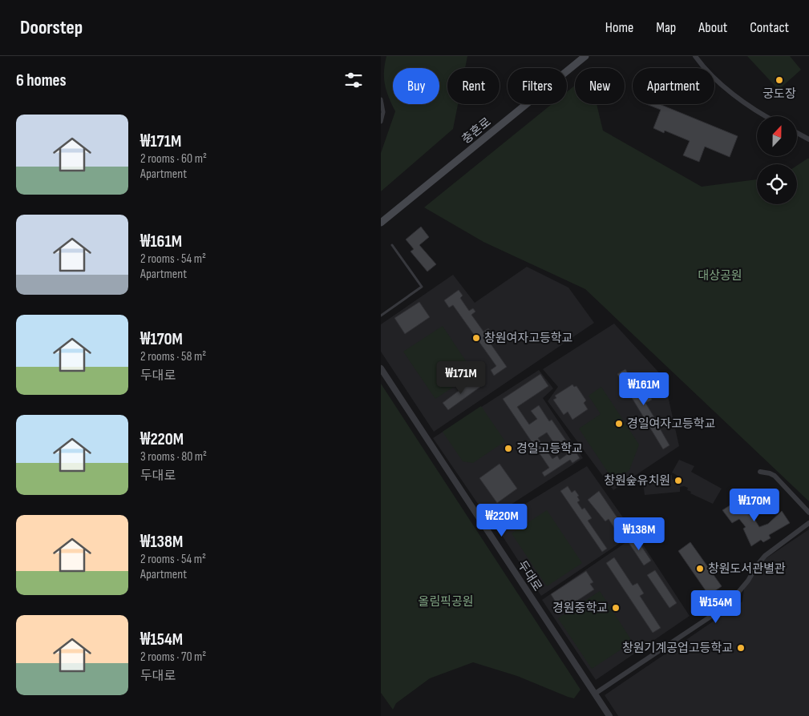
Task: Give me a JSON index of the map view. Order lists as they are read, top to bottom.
{
  "streets": {
    "main road": ["충혼로"],
    "street": ["두대로"]
  },
  "parks": ["대상공원", "올림픽공원"],
  "places": [
    "궁도장",
    "창원여자고등학교",
    "경일여자고등학교",
    "경일고등학교",
    "창원숲유치원",
    "창원도서관별관",
    "경원중학교",
    "창원기계공업고등학교"
  ],
  "north": "top",
  "page": {
    "header": "Doorstep",
    "nav": [
      "Home",
      "Map",
      "About",
      "Contact"
    ],
    "heading": "6 homes",
    "chip": [
      "Buy",
      "Rent",
      "Filters",
      "New",
      "Apartment"
    ],
    "list": [
      {
        "name": "₩171M",
        "note": "2 rooms · 60 m² · Apartment"
      },
      {
        "name": "₩161M",
        "note": "2 rooms · 54 m² · Apartment"
      },
      {
        "name": "₩170M",
        "note": "2 rooms · 58 m² · 두대로"
      },
      {
        "name": "₩220M",
        "note": "3 rooms · 80 m² · 두대로"
      },
      {
        "name": "₩138M",
        "note": "2 rooms · 54 m² · Apartment"
      },
      {
        "name": "₩154M",
        "note": "2 rooms · 70 m² · 두대로"
      }
    ],
    "price": [
      "₩171M",
      "₩161M",
      "₩170M",
      "₩220M",
      "₩138M",
      "₩154M"
    ]
  }
}
